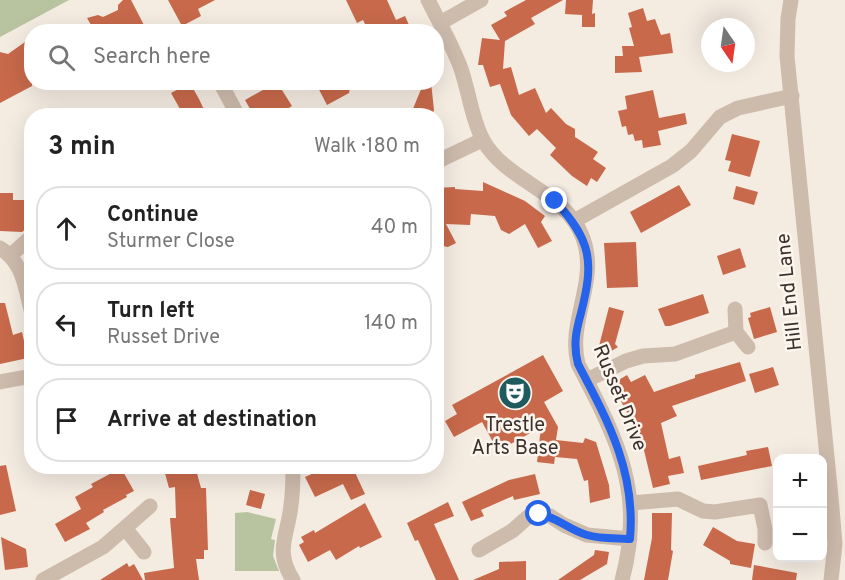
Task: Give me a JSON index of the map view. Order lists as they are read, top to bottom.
{
  "streets": {
    "street": ["Hill End Lane", "Russet Drive"]
  },
  "places": {
    "theatre": ["Trestle Arts Base"]
  },
  "north": "bottom",
  "page": {
    "search": "Search here",
    "heading": ["3 min", "Walk · 180 m"],
    "list": [
      ["Continue", "Sturmer Close", "40 m"],
      ["Turn left", "Russet Drive", "140 m"],
      "Arrive at destination"
    ],
    "map_buttons": ["+", "−"]
  }
}
